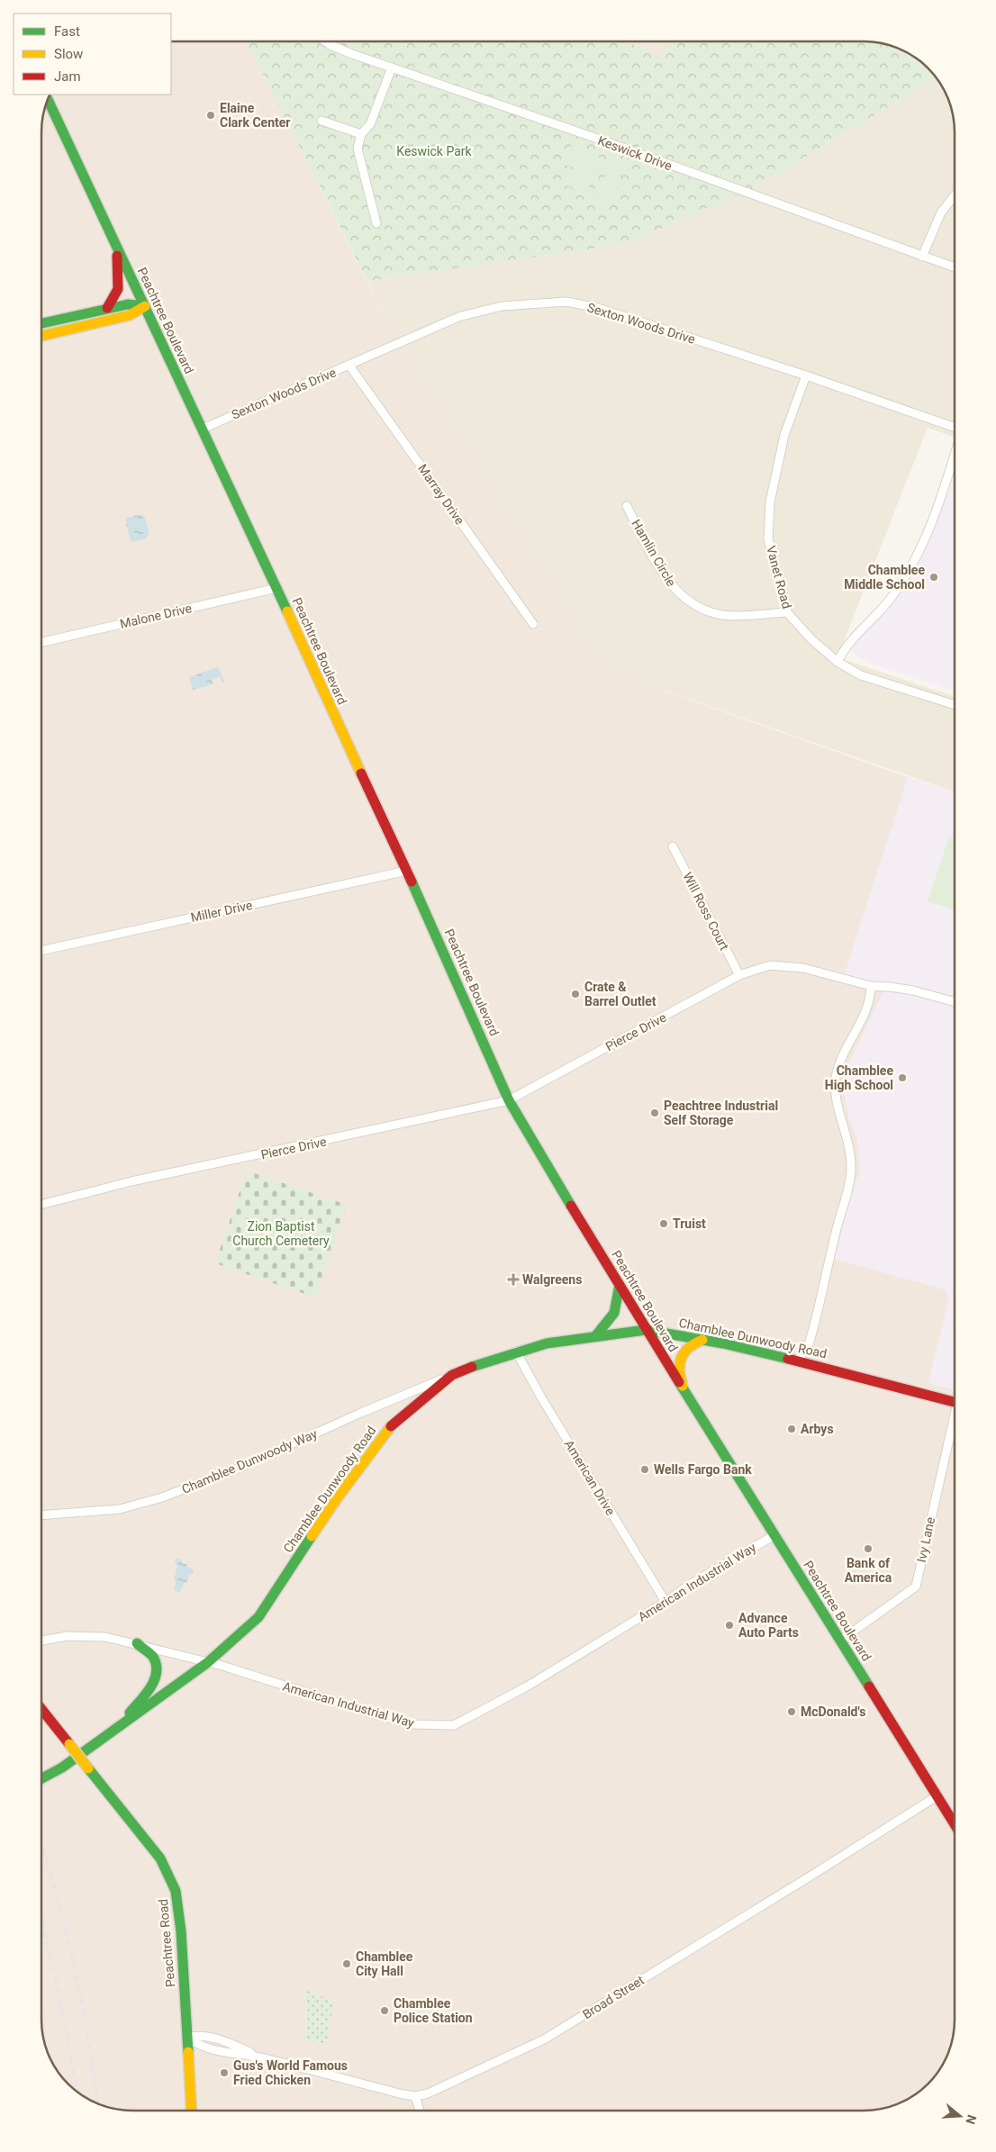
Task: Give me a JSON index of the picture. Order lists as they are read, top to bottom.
{
  "streets": {
    "main road": ["Peachtree Boulevard", "Chamblee Dunwoody Road", "Peachtree Road"],
    "street": [
      "Keswick Drive",
      "Sexton Woods Drive",
      "Marray Drive",
      "Hamlin Circle",
      "Vanet Road",
      "Malone Drive",
      "Miller Drive",
      "Will Ross Court",
      "Pierce Drive",
      "Chamblee Dunwoody Way",
      "American Drive",
      "Ivy Lane",
      "American Industrial Way",
      "Broad Street"
    ]
  },
  "crossings": [
    ["Peachtree Boulevard", "Sexton Woods Drive"],
    ["Peachtree Boulevard", "Malone Drive"],
    ["Peachtree Boulevard", "Miller Drive"],
    ["Peachtree Boulevard", "Pierce Drive"],
    ["Peachtree Boulevard", "Chamblee Dunwoody Road"],
    ["Peachtree Boulevard", "Ivy Lane"],
    ["Peachtree Boulevard", "American Industrial Way"],
    ["Peachtree Boulevard", "Broad Street"],
    ["Sexton Woods Drive", "Marray Drive"],
    ["Sexton Woods Drive", "Vanet Road"],
    ["Hamlin Circle", "Vanet Road"],
    ["Will Ross Court", "Pierce Drive"],
    ["Chamblee Dunwoody Road", "Chamblee Dunwoody Way"],
    ["Chamblee Dunwoody Road", "American Drive"],
    ["Chamblee Dunwoody Road", "American Industrial Way"],
    ["American Drive", "American Industrial Way"]
  ],
  "parks": ["Keswick Park", "Zion Baptist Church Cemetery"],
  "places": {
    "other": [
      "Elaine Clark Center",
      "Chamblee Middle School",
      "Crate & Barrel Outlet",
      "Chamblee High School",
      "Peachtree Industrial Self Storage",
      "Truist",
      "Arbys",
      "Wells Fargo Bank",
      "Bank of America",
      "Advance Auto Parts",
      "McDonald's",
      "Chamblee City Hall",
      "Chamblee Police Station",
      "Gus's World Famous Fried Chicken"
    ],
    "health": ["Walgreens"]
  },
  "legend": ["Fast", "Slow", "Jam"],
  "north": "right"
}
